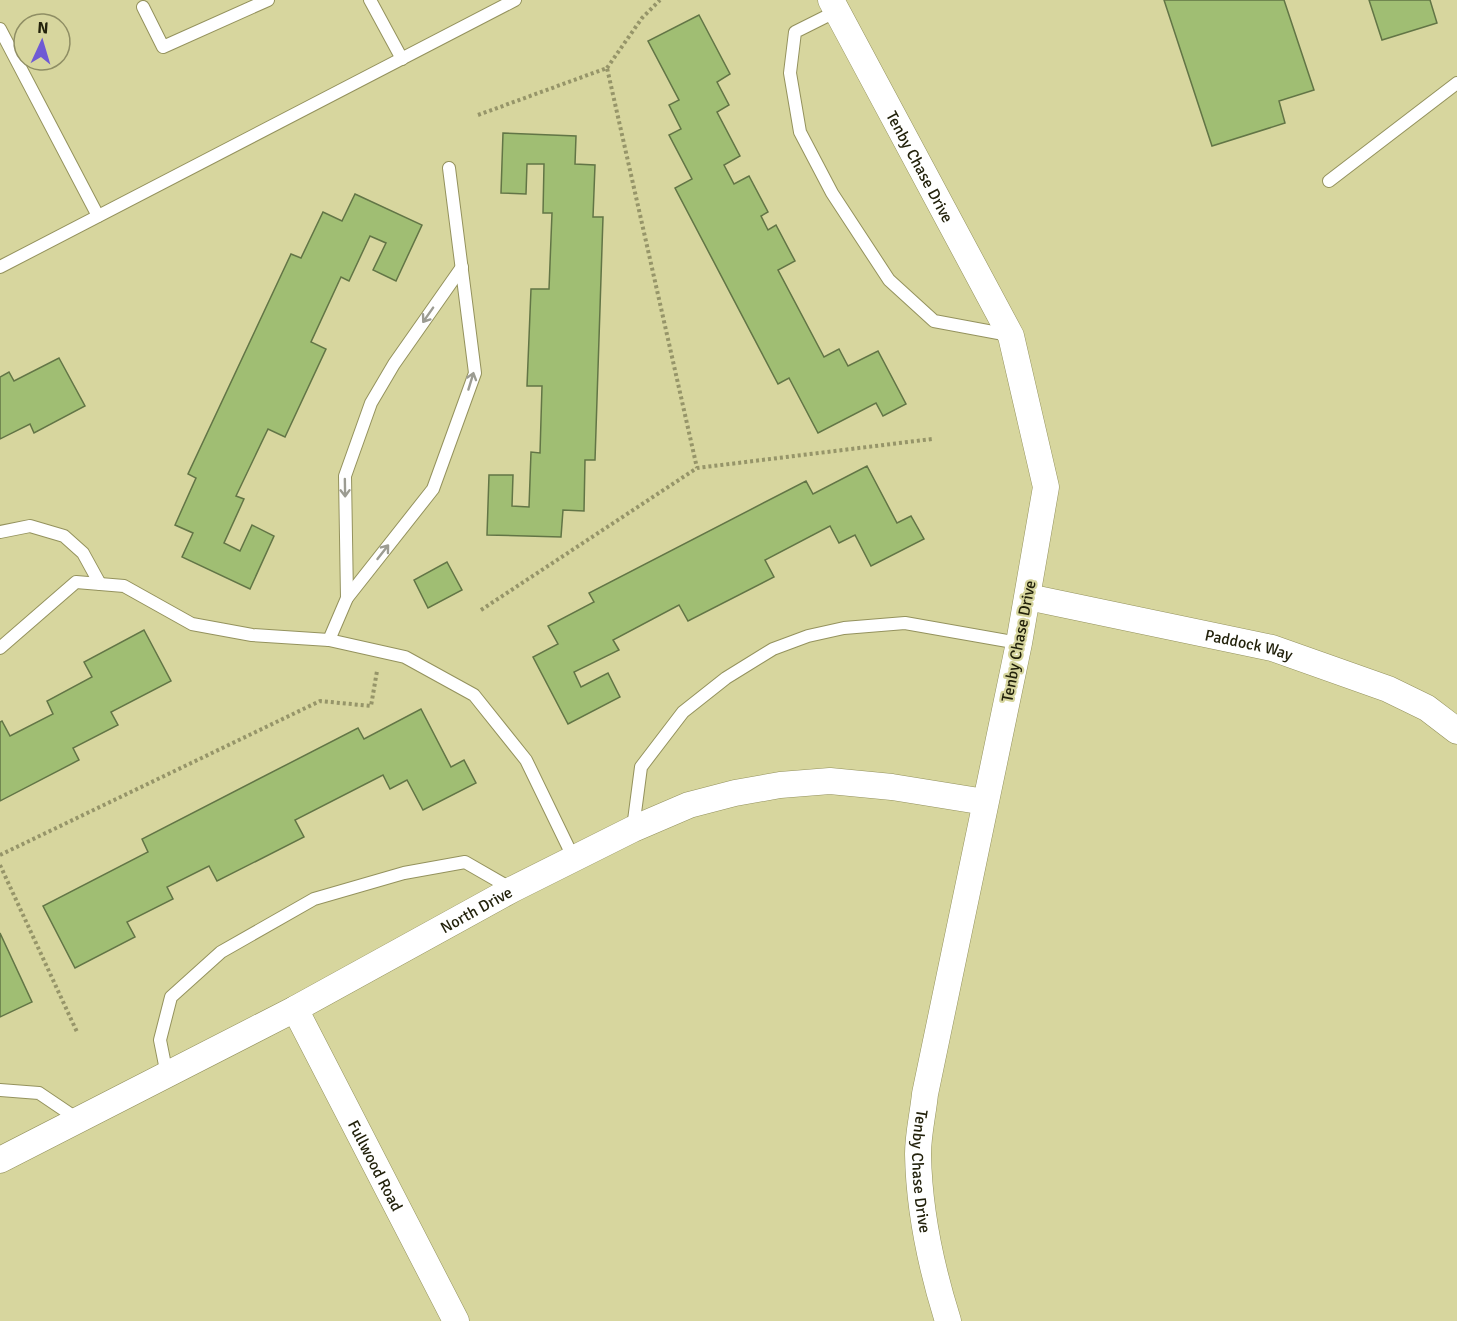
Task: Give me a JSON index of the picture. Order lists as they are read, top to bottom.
{
  "streets": {
    "street": [
      "Tenby Chase Drive",
      "Paddock Way",
      "North Drive",
      "Fullwood Road"
    ]
  },
  "crossings": [
    ["Tenby Chase Drive", "Paddock Way"],
    ["Tenby Chase Drive", "North Drive"],
    ["North Drive", "Fullwood Road"]
  ],
  "north": "top"
}
